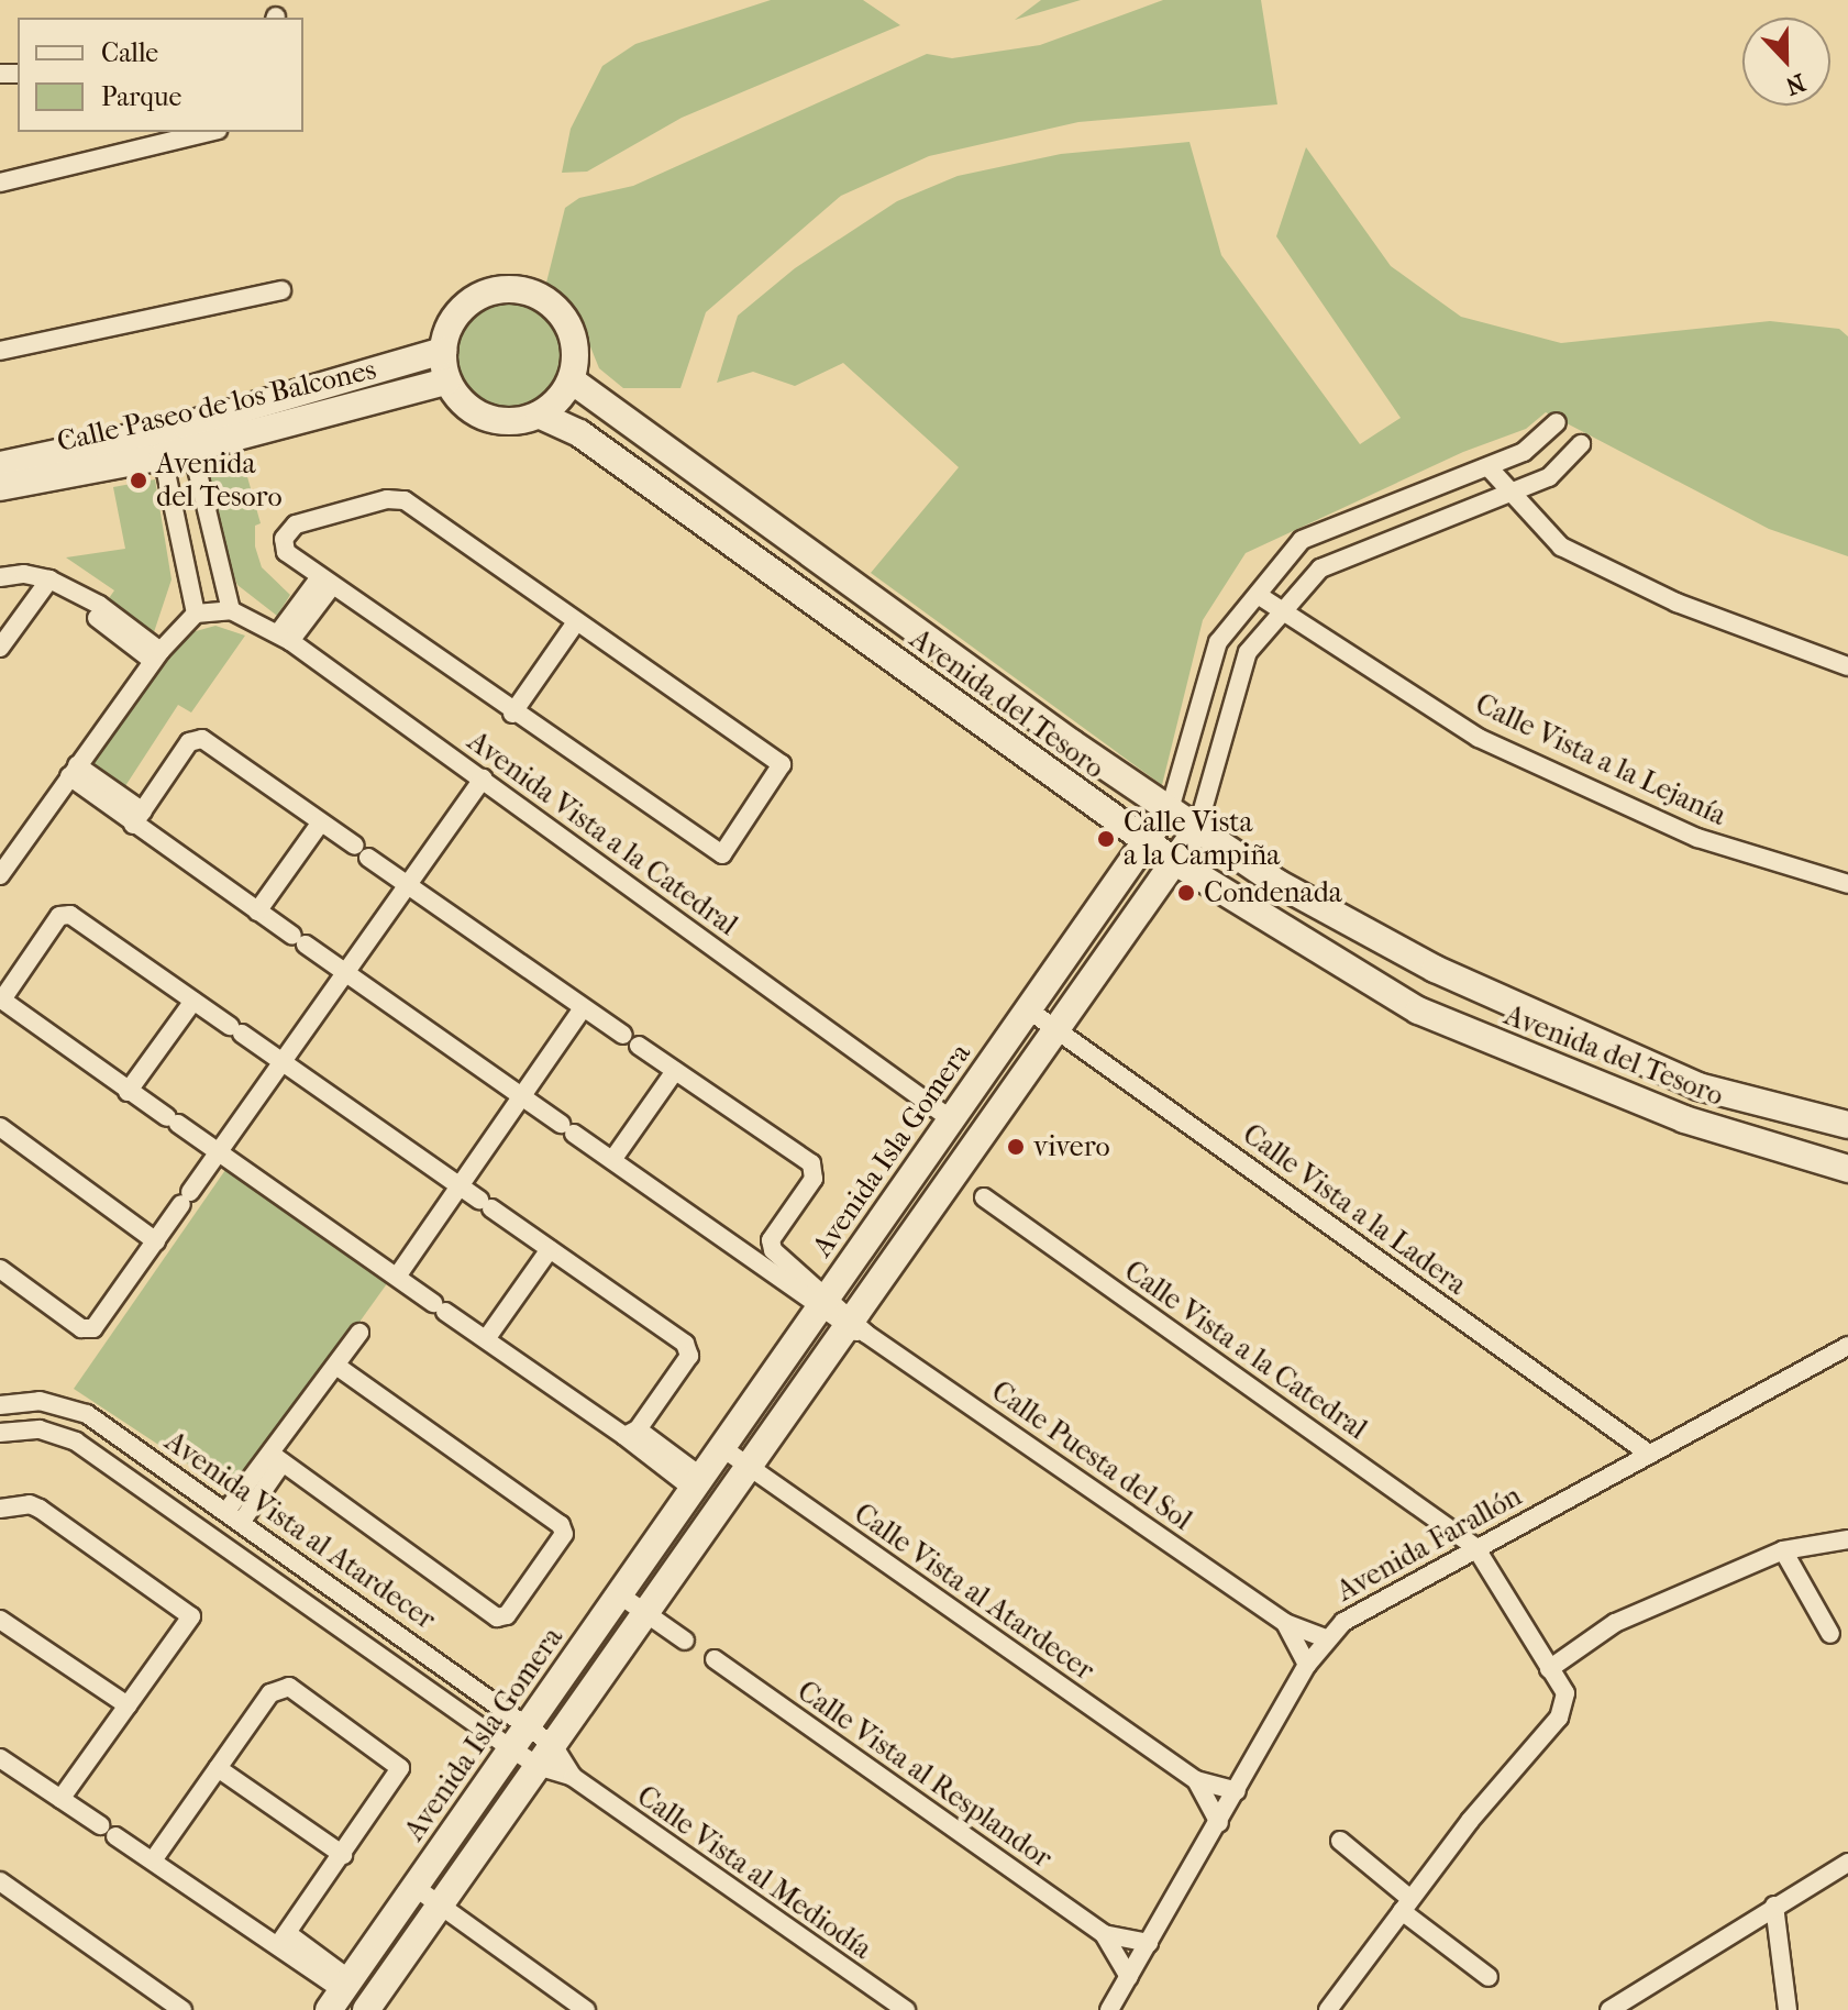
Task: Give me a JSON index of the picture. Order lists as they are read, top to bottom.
{
  "streets": {
    "main road": ["Calle Paseo de los Balcones", "Avenida del Tesoro", "Avenida Isla Gomera"],
    "street": [
      "Calle Vista a la Lejanía",
      "Avenida Vista a la Catedral",
      "Calle Vista a la Ladera",
      "Calle Vista a la Catedral",
      "Calle Puesta del Sol",
      "Avenida Vista al Atardecer",
      "Avenida Farallón",
      "Calle Vista al Atardecer",
      "Calle Vista al Resplandor",
      "Calle Vista al Mediodía"
    ]
  },
  "crossings": [
    ["Calle Paseo de los Balcones", "Avenida del Tesoro"],
    ["Avenida del Tesoro", "Avenida Isla Gomera"],
    ["Calle Vista a la Lejanía", "Avenida Isla Gomera"],
    ["Avenida Vista a la Catedral", "Avenida Isla Gomera"],
    ["Avenida Isla Gomera", "Calle Vista a la Ladera"],
    ["Avenida Isla Gomera", "Calle Puesta del Sol"],
    ["Avenida Isla Gomera", "Avenida Vista al Atardecer"],
    ["Avenida Isla Gomera", "Calle Vista al Atardecer"],
    ["Calle Vista a la Ladera", "Avenida Farallón"],
    ["Calle Vista a la Catedral", "Avenida Farallón"],
    ["Calle Puesta del Sol", "Avenida Farallón"],
    ["Avenida Vista al Atardecer", "Calle Vista al Mediodía"],
    ["Avenida Farallón", "Calle Vista al Atardecer"],
    ["Avenida Farallón", "Calle Vista al Resplandor"]
  ],
  "places": [
    "Avenida del Tesoro",
    "Calle Vista a la Campiña",
    "Condenada",
    "vivero"
  ],
  "legend": ["Calle", "Parque"],
  "north": "bottom"
}
